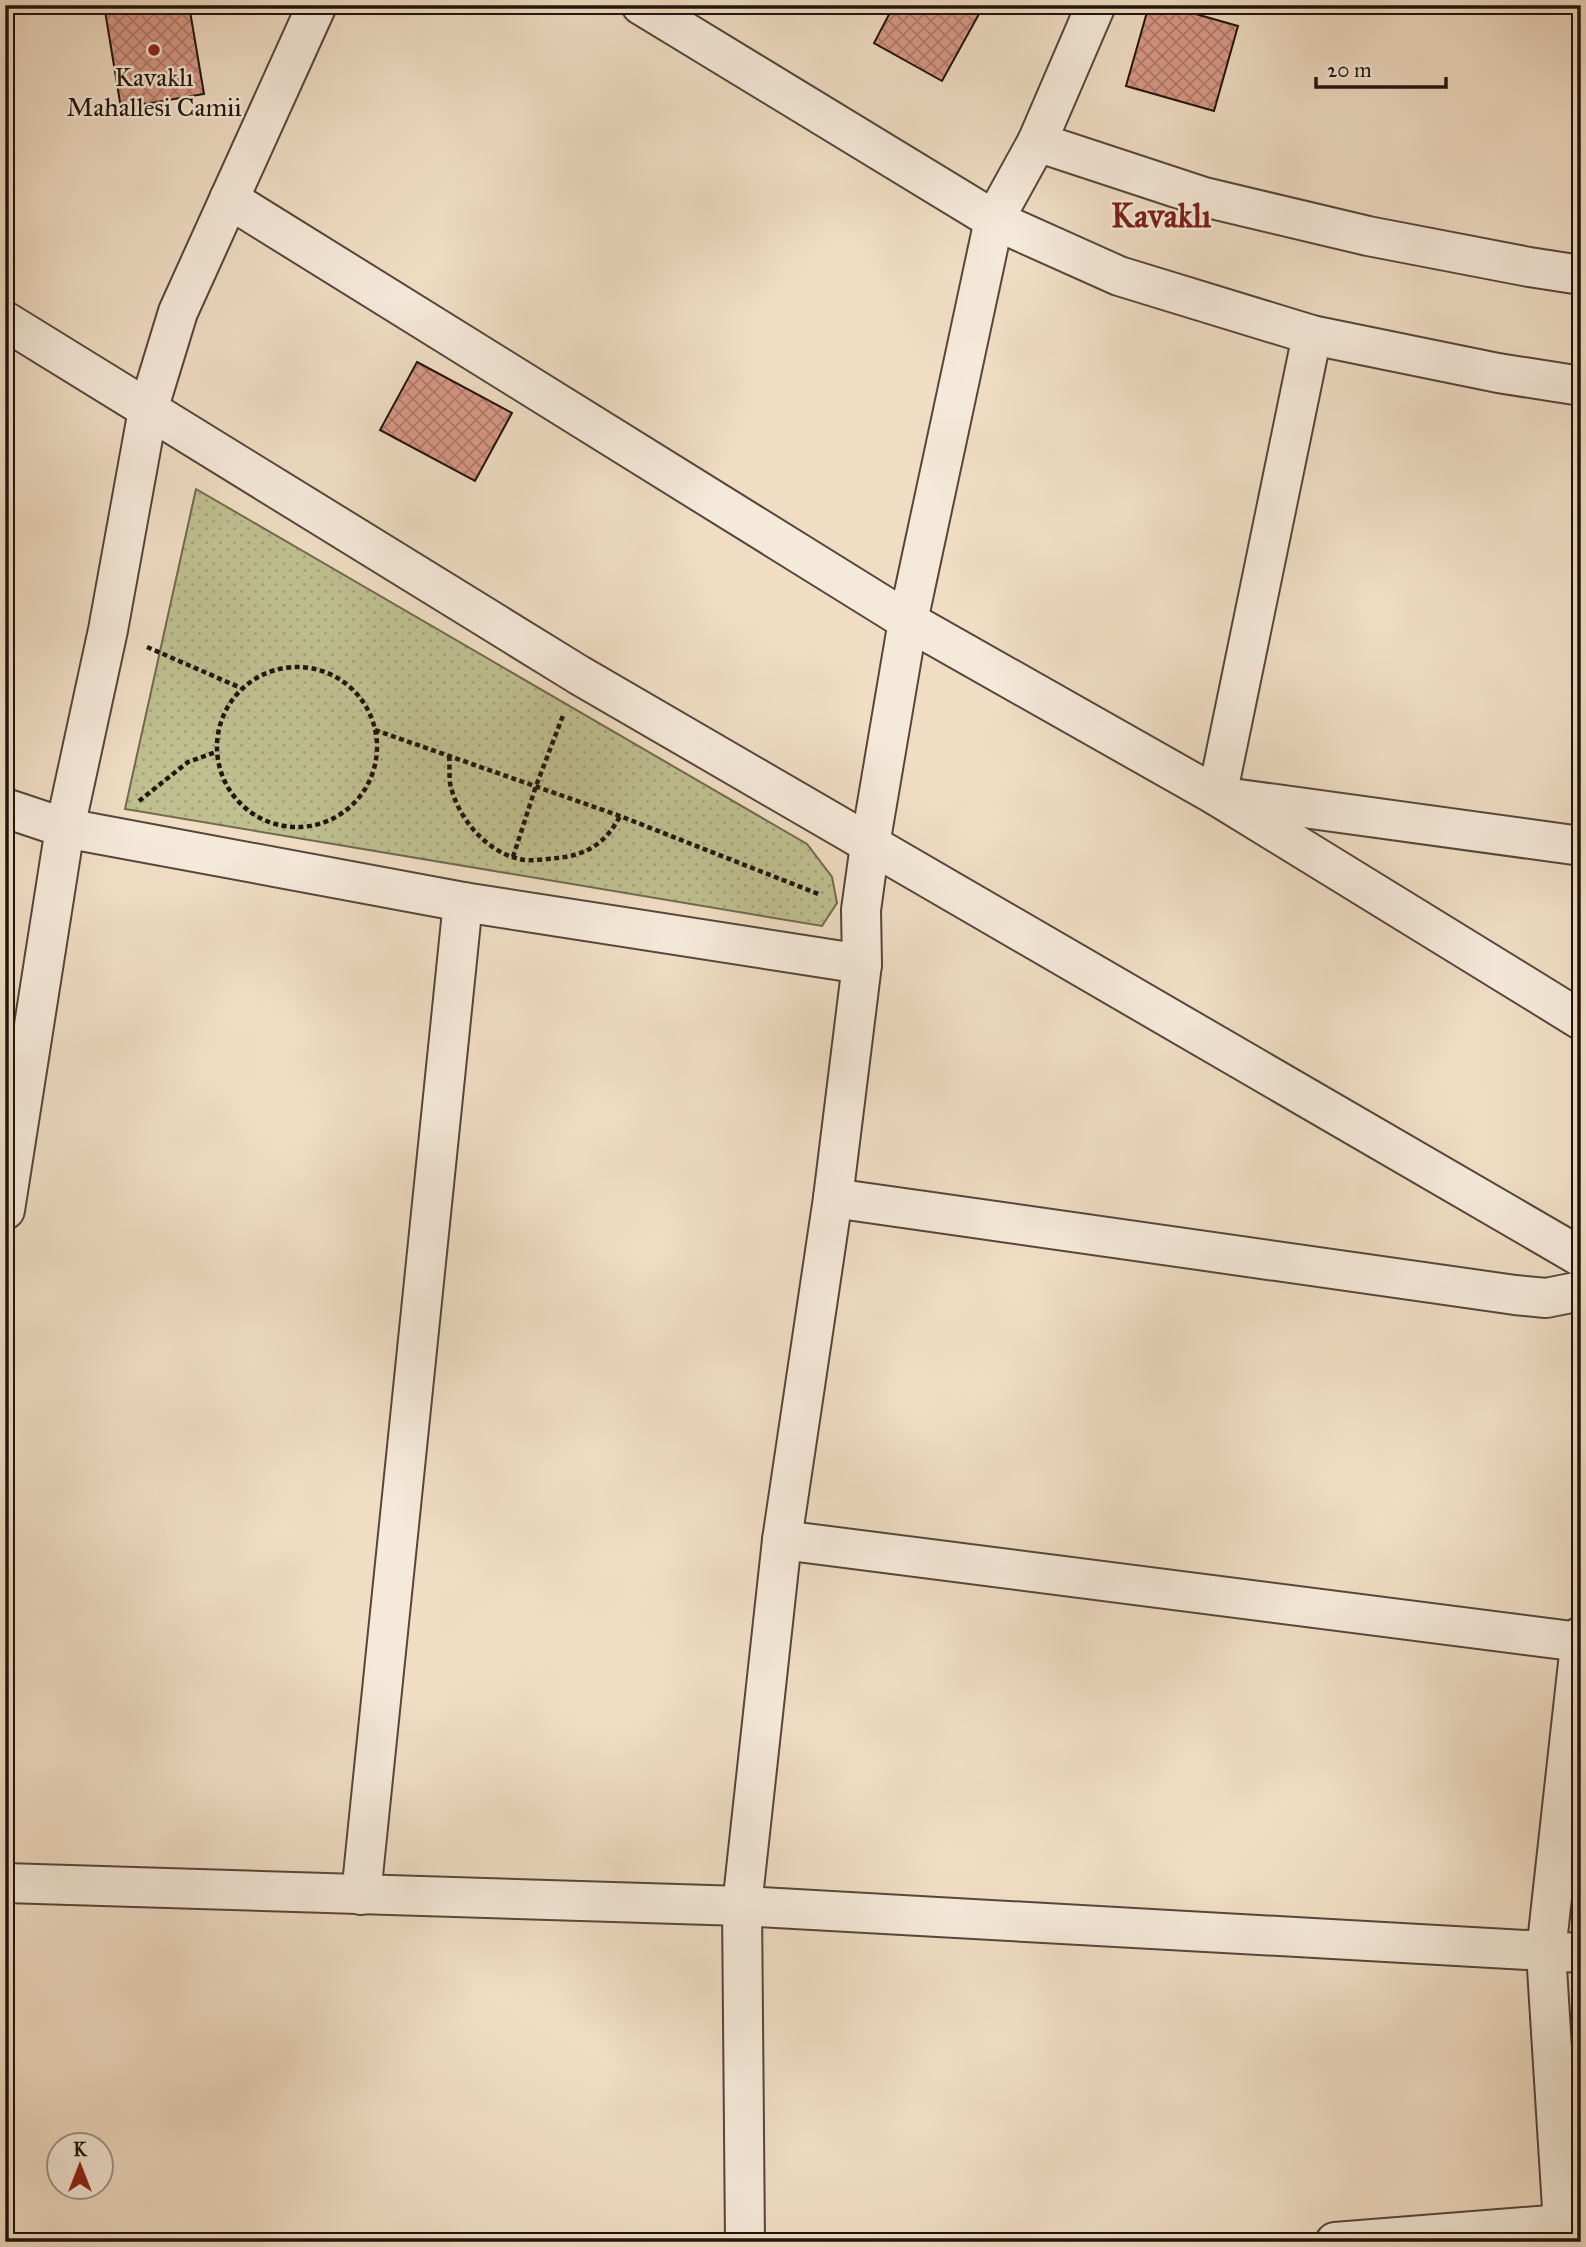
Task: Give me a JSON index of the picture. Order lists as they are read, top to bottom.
{
  "districts": ["Kavaklı"],
  "places": ["Kavaklı Mahallesi Camii"],
  "scale_bar": "20 m",
  "north": "top"
}
